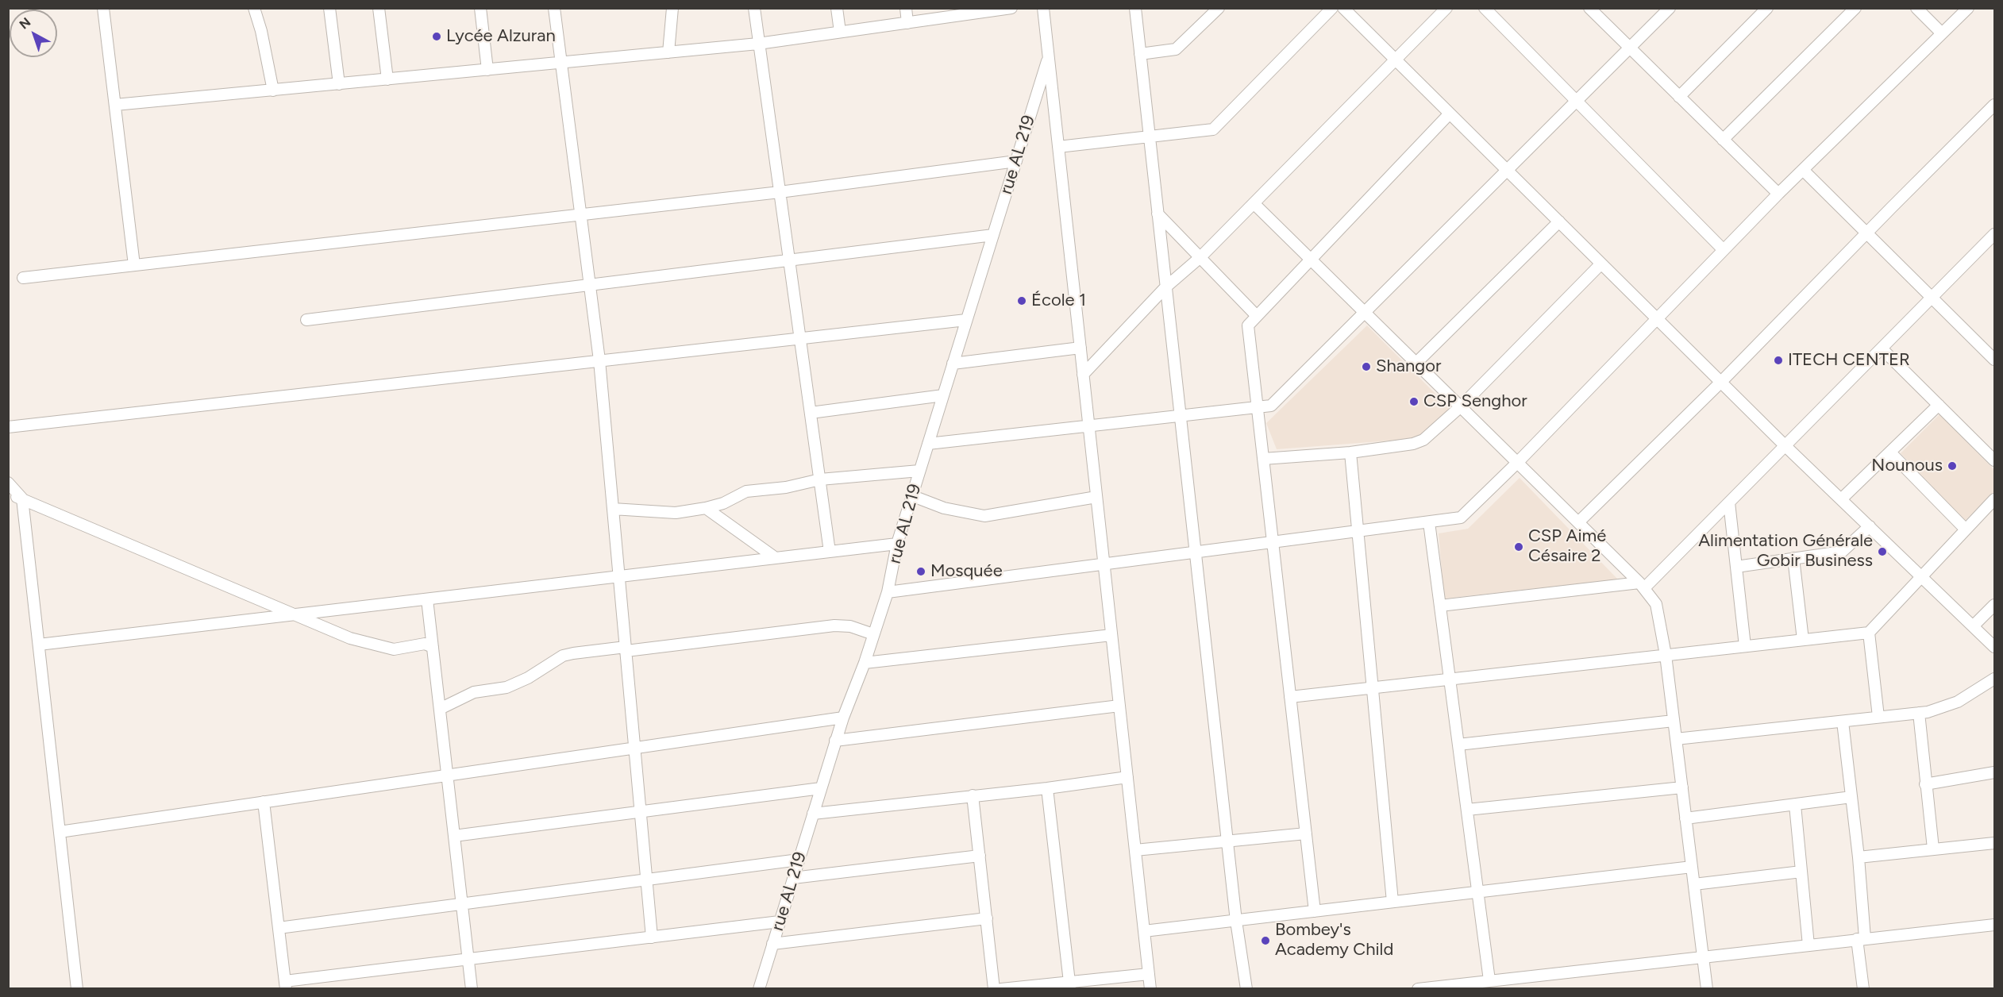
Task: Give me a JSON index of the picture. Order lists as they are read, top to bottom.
{
  "streets": {
    "street": ["rue AL 219"]
  },
  "places": [
    "Lycée Alzuran",
    "École 1",
    "ITECH CENTER",
    "Shangor",
    "CSP Senghor",
    "Nounous",
    "CSP Aimé Césaire 2",
    "Alimentation Générale Gobir Business",
    "Mosquée",
    "Bombey's Academy Child"
  ],
  "north": "top left"
}
